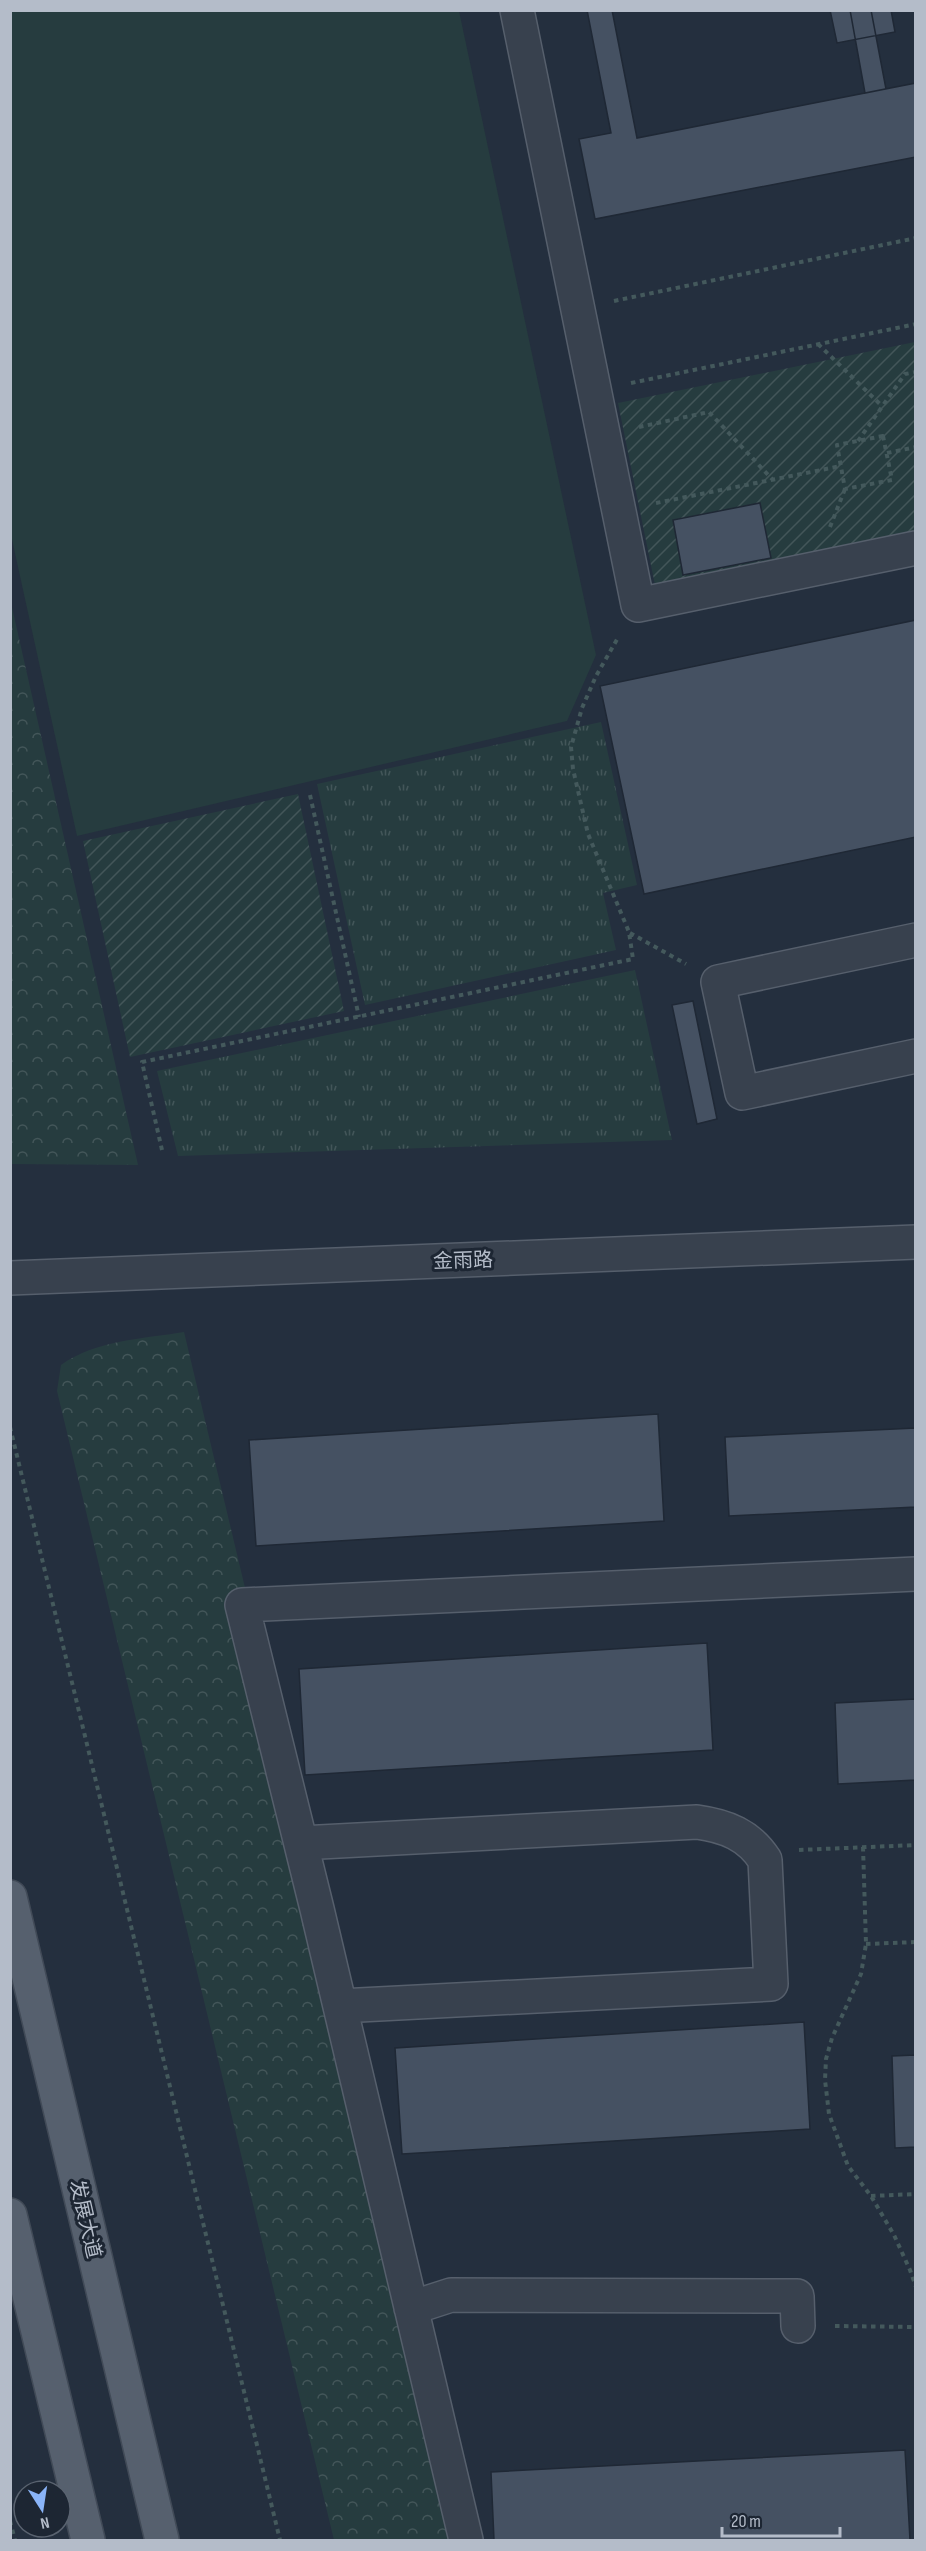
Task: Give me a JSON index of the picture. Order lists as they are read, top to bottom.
{
  "streets": {
    "main road": ["发展大道"],
    "street": ["金雨路"]
  },
  "scale_bar": "20 m",
  "north": "bottom"
}
